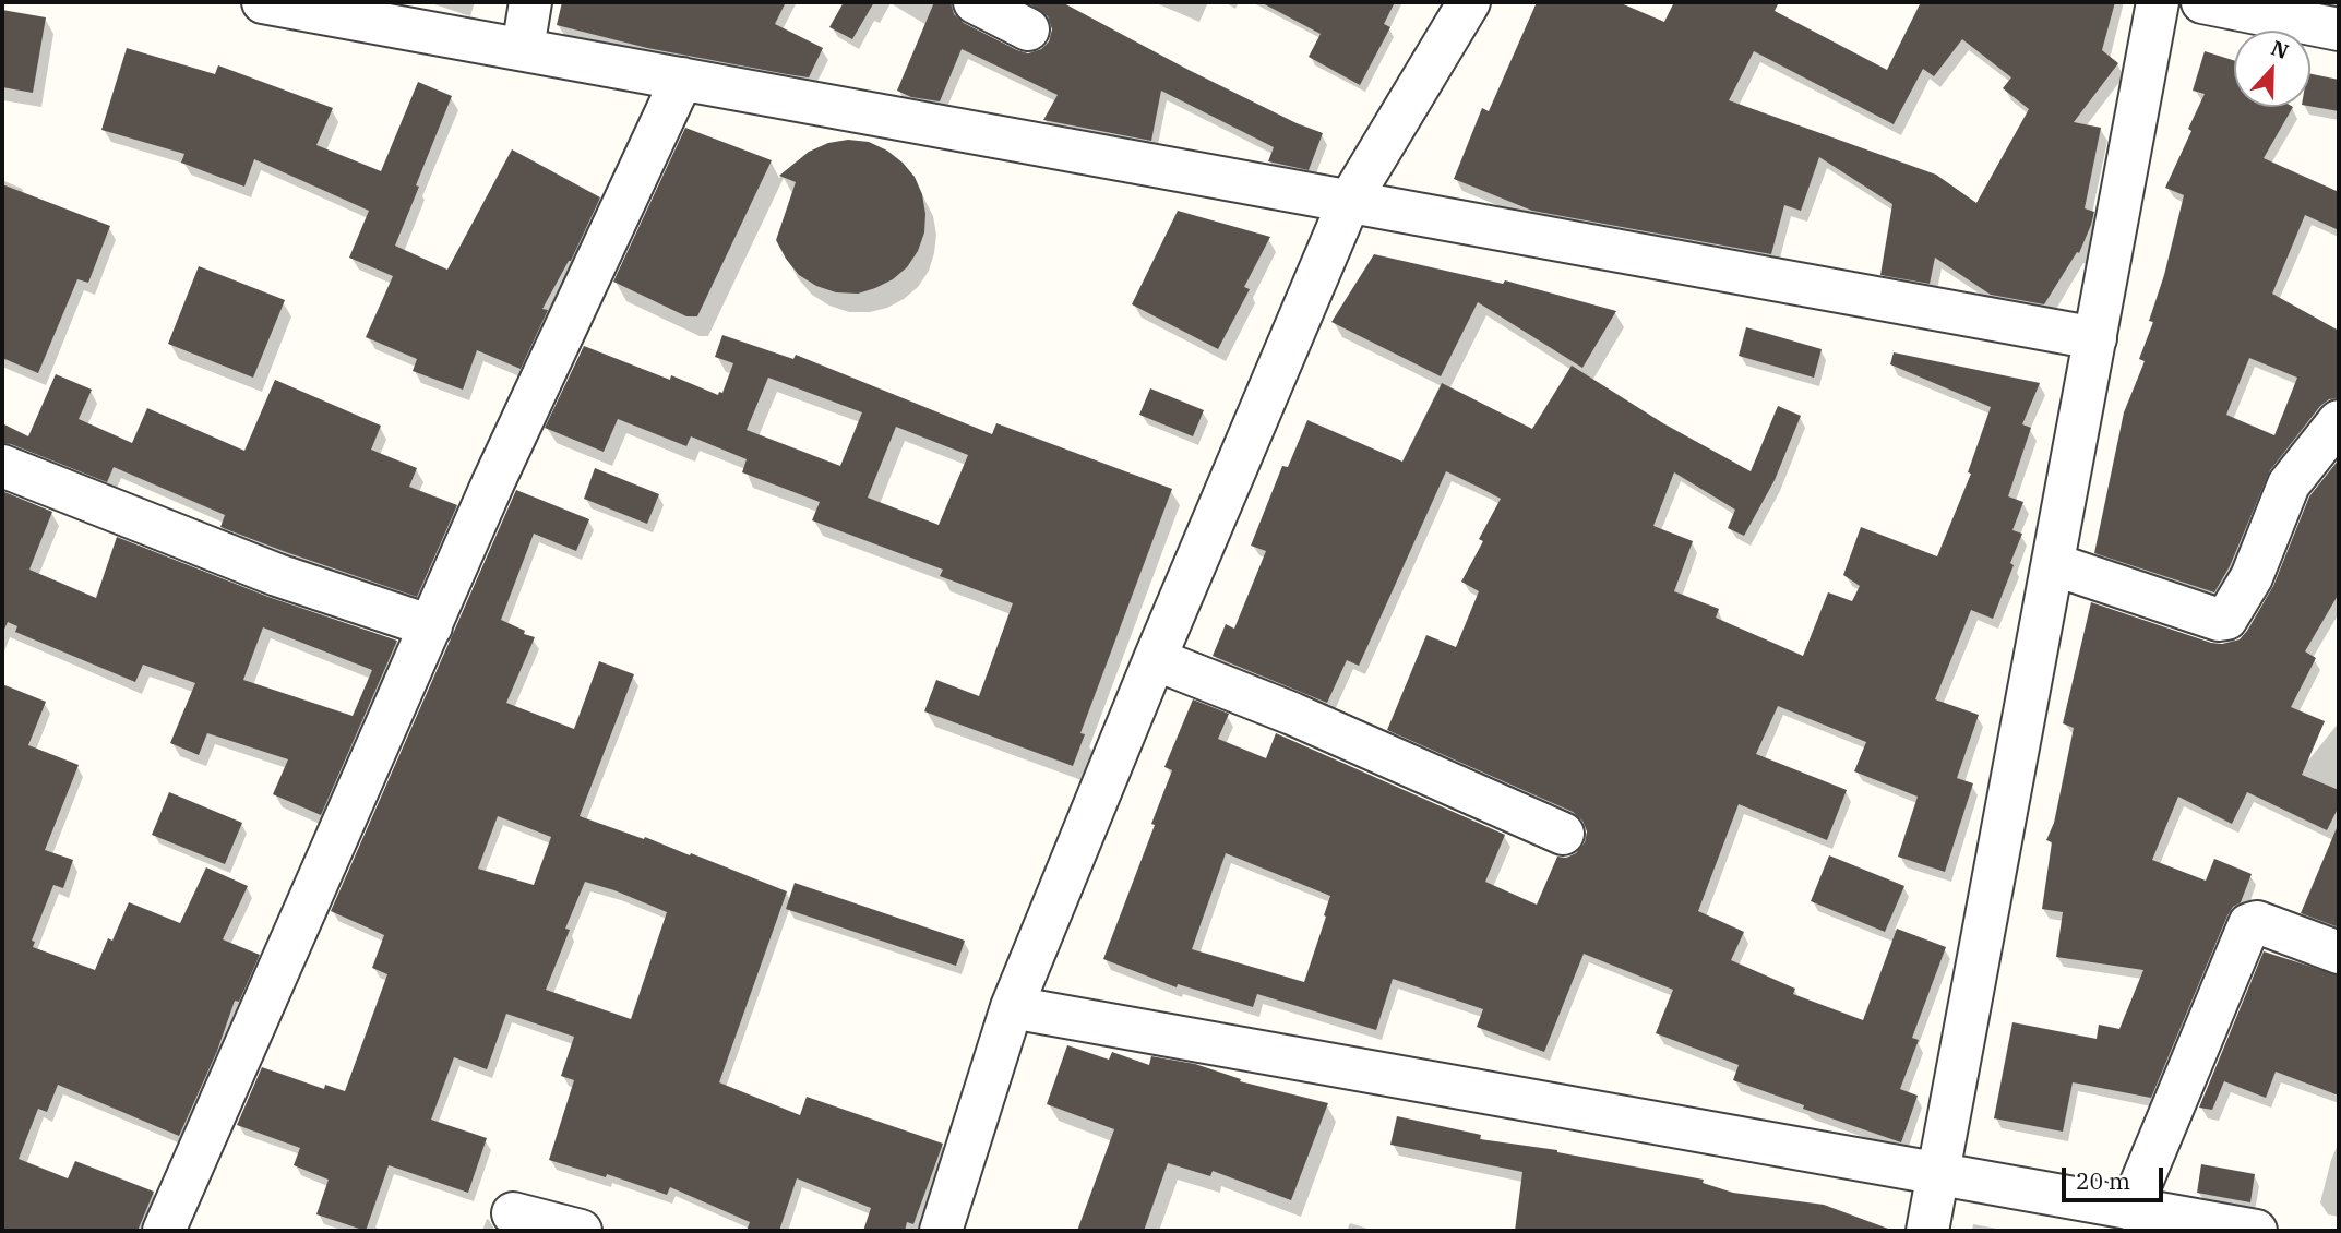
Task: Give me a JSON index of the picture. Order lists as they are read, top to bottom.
{
  "scale_bar": "20 m",
  "north": "top"
}
